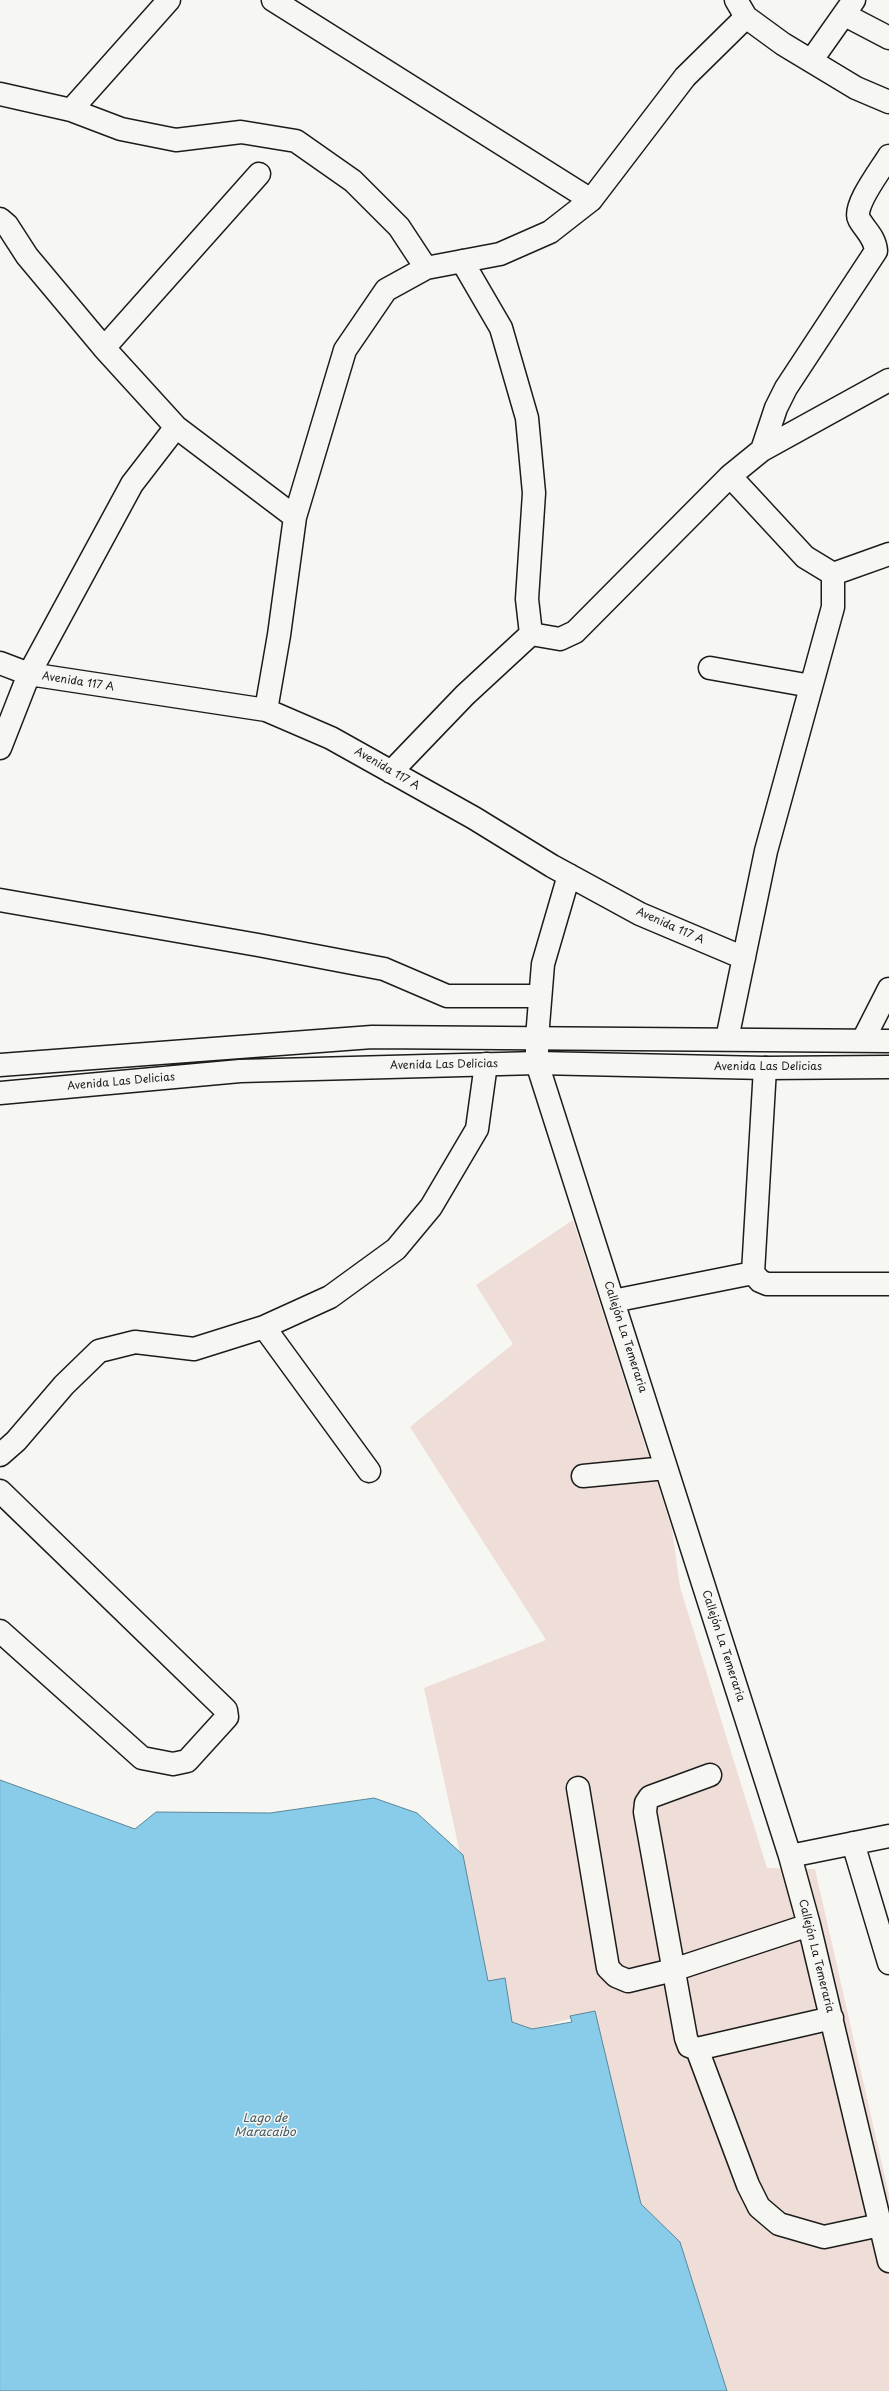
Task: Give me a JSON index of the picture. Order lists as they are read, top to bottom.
{
  "streets": {
    "street": ["Avenida 117 A", "Avenida Las Delicias", "Callejón La Temeraria"]
  },
  "crossings": [
    ["Avenida 117 A", "Callejón La Temeraria"],
    ["Avenida Las Delicias", "Callejón La Temeraria"]
  ],
  "water": ["Lago de Maracaibo"]
}
